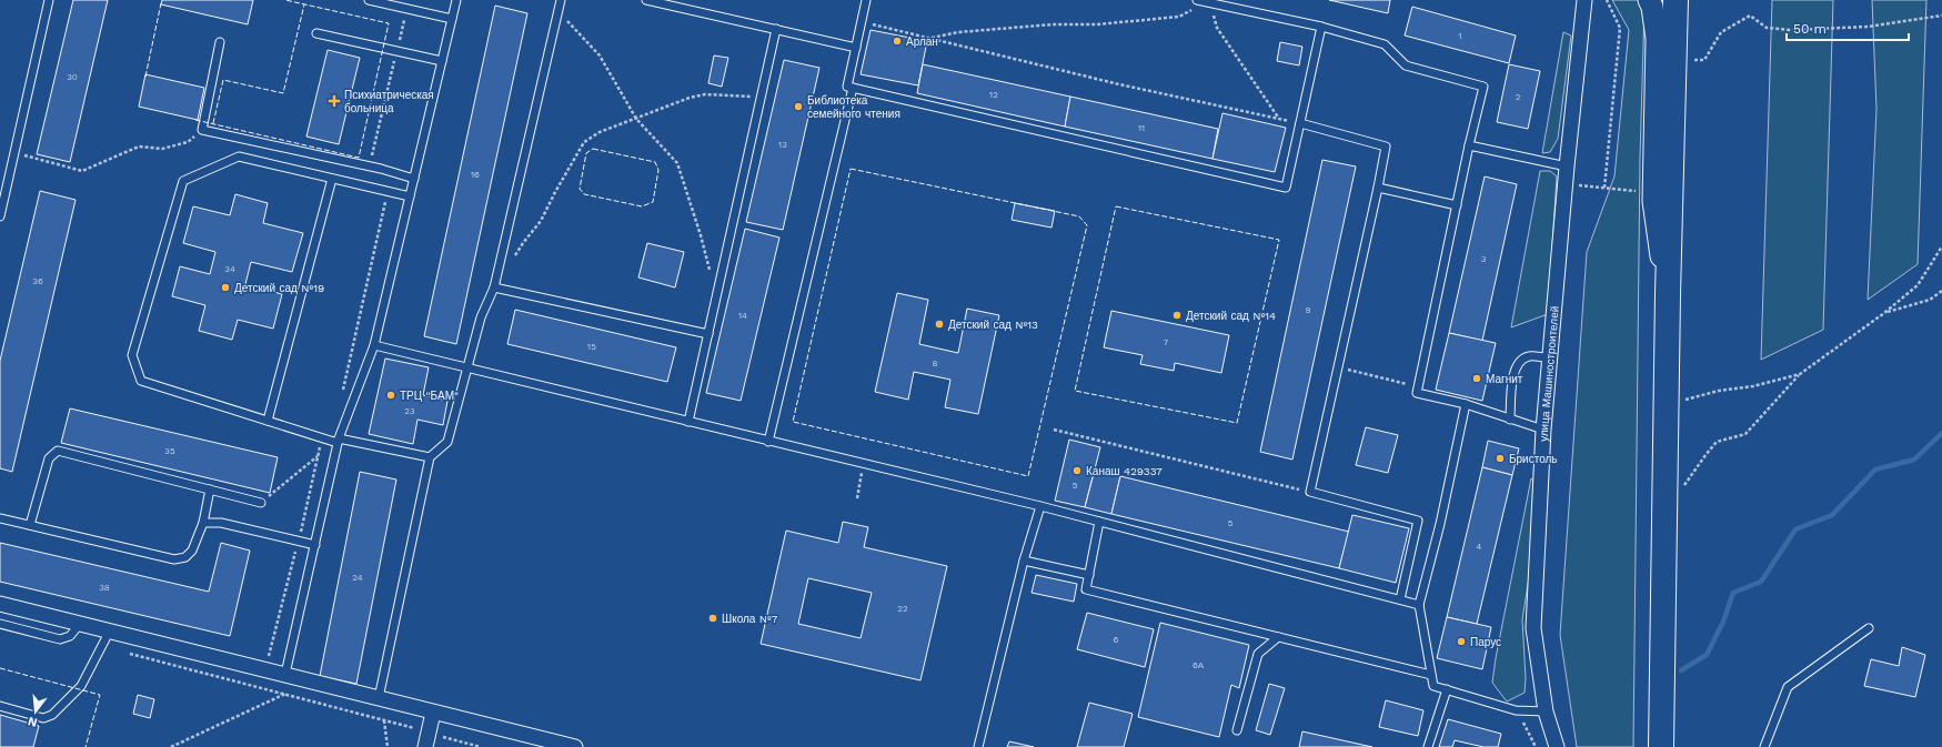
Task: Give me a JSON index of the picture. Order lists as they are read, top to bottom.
{
  "streets": {
    "street": ["улица Машиностроителей"]
  },
  "places": {
    "other": [
      "Арлан",
      "Библиотека семейного чтения",
      "Детский сад №19",
      "Детский сад №14",
      "Детский сад №13",
      "Магнит",
      "ТРЦ \"БАМ\"",
      "Бристоль",
      "Канаш 429337",
      "Школа №7",
      "Парус"
    ],
    "health": ["Психиатрическая больница"]
  },
  "house_numbers": [
    "1",
    "30",
    "12",
    "2",
    "11",
    "13",
    "16",
    "3",
    "34",
    "36",
    "9",
    "14",
    "7",
    "15",
    "8",
    "23",
    "35",
    "5",
    "5",
    "4",
    "24",
    "38",
    "22",
    "6",
    "6А"
  ],
  "scale_bar": "50 m",
  "north": "bottom"
}
